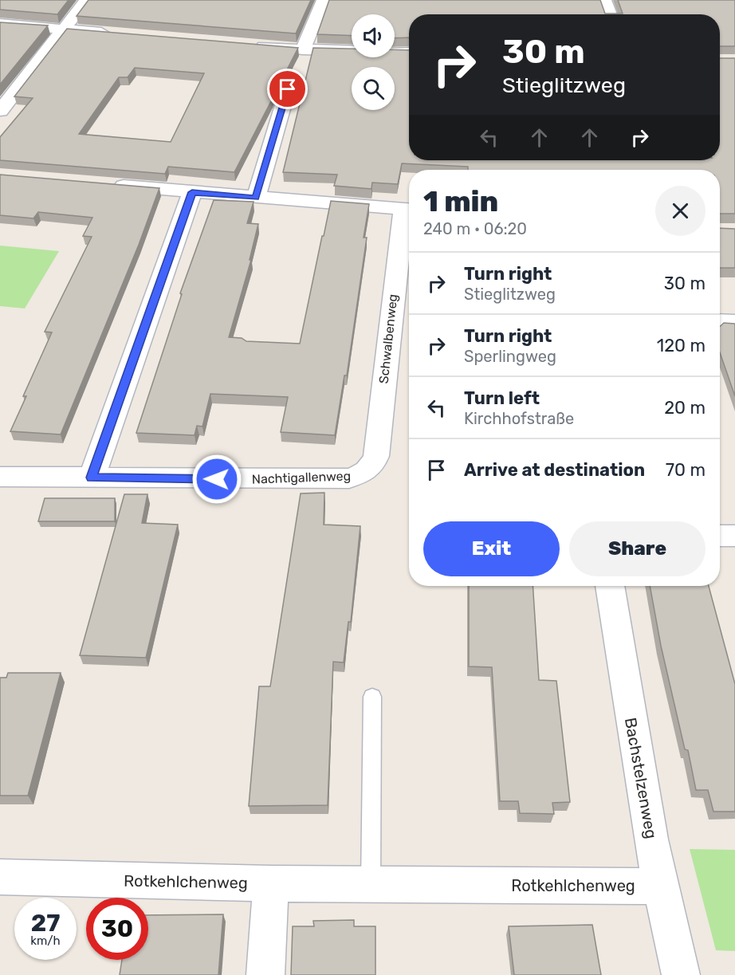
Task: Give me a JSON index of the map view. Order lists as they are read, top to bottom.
{
  "streets": {
    "street": [
      "Schwalbenweg",
      "Nachtigallenweg",
      "Bachstelzenweg",
      "Rotkehlchenweg"
    ]
  },
  "crossings": [
    ["Schwalbenweg", "Nachtigallenweg"],
    ["Bachstelzenweg", "Rotkehlchenweg"]
  ],
  "page": {
    "turn": ["30 m", "Stieglitzweg"],
    "heading": ["1 min", "240 m · 06:20"],
    "list": [
      {
        "name": "Turn right",
        "note": "Stieglitzweg",
        "value": "30 m"
      },
      {
        "name": "Turn right",
        "note": "Sperlingweg",
        "value": "120 m"
      },
      {
        "name": "Turn left",
        "note": "Kirchhofstraße",
        "value": "20 m"
      },
      {
        "name": "Arrive at destination",
        "value": "70 m"
      }
    ],
    "buttons": ["Exit", "Share"],
    "speed": "27 km/h",
    "limit": "30"
  }
}
